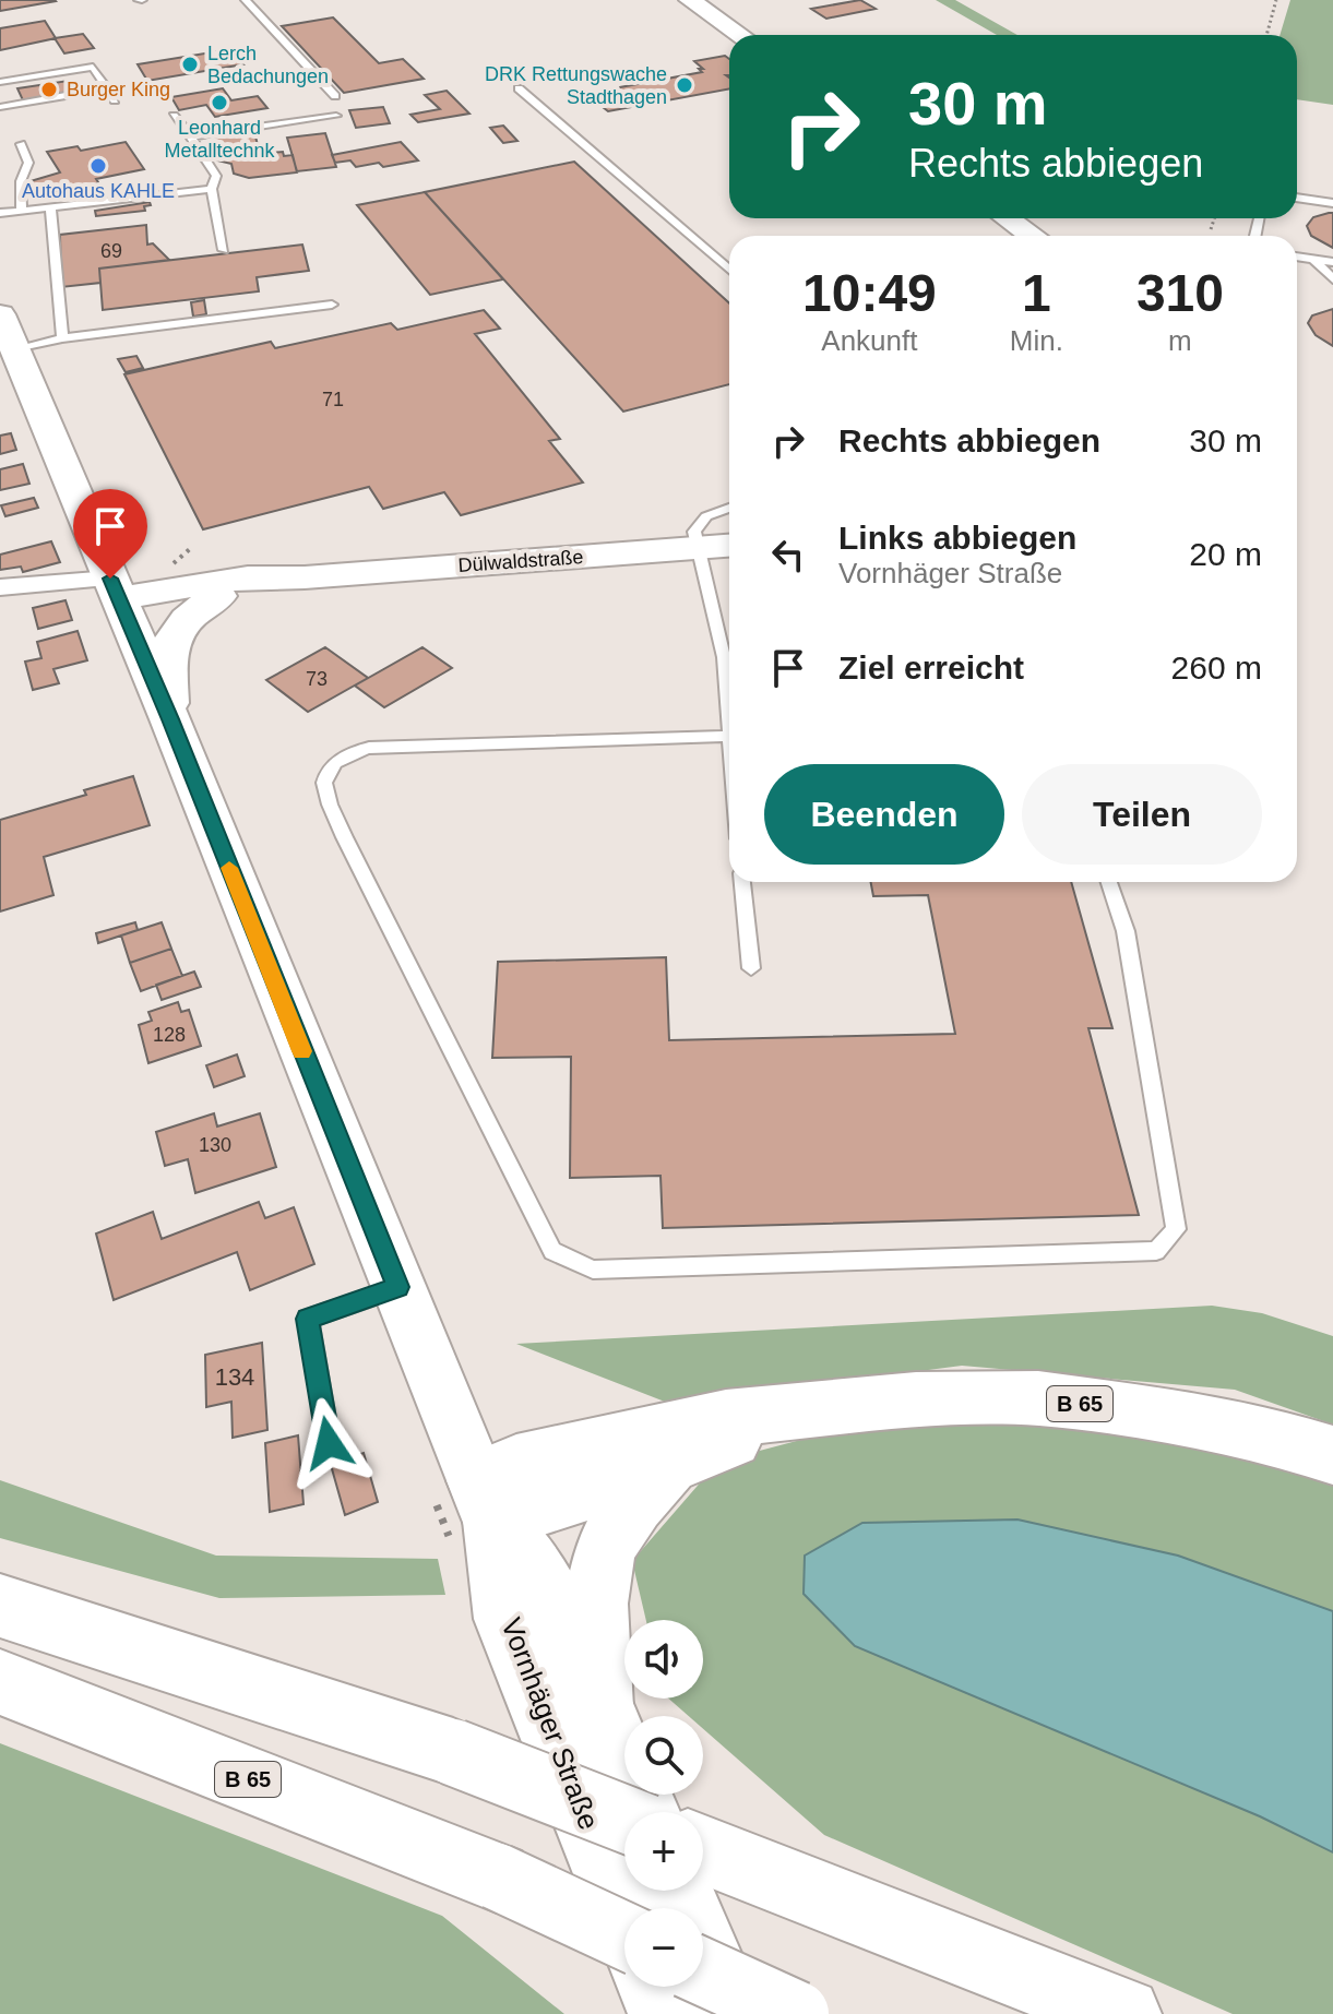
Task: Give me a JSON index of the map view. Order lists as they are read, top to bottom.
{
  "streets": {
    "main road": ["Dülwaldstraße", "B 65", "Vornhäger Straße"]
  },
  "crossings": [
    ["Dülwaldstraße", "Vornhäger Straße"],
    ["B 65", "Vornhäger Straße"]
  ],
  "places": [
    "Lerch Bedachungen",
    "DRK Rettungswache Stadthagen",
    "Burger King",
    "Leonhard Metalltechnk",
    "Autohaus KAHLE"
  ],
  "house_numbers": [
    "69",
    "71",
    "73",
    "128",
    "130",
    "134"
  ],
  "page": {
    "turn": ["30 m", "Rechts abbiegen"],
    "eta": [
      "10:49",
      "Ankunft",
      "1",
      "Min.",
      "310",
      "m"
    ],
    "list": [
      {
        "name": "Rechts abbiegen",
        "value": "30 m"
      },
      {
        "name": "Links abbiegen",
        "note": "Vornhäger Straße",
        "value": "20 m"
      },
      {
        "name": "Ziel erreicht",
        "value": "260 m"
      }
    ],
    "buttons": ["Beenden", "Teilen"],
    "map_buttons": ["+", "−"]
  }
}
